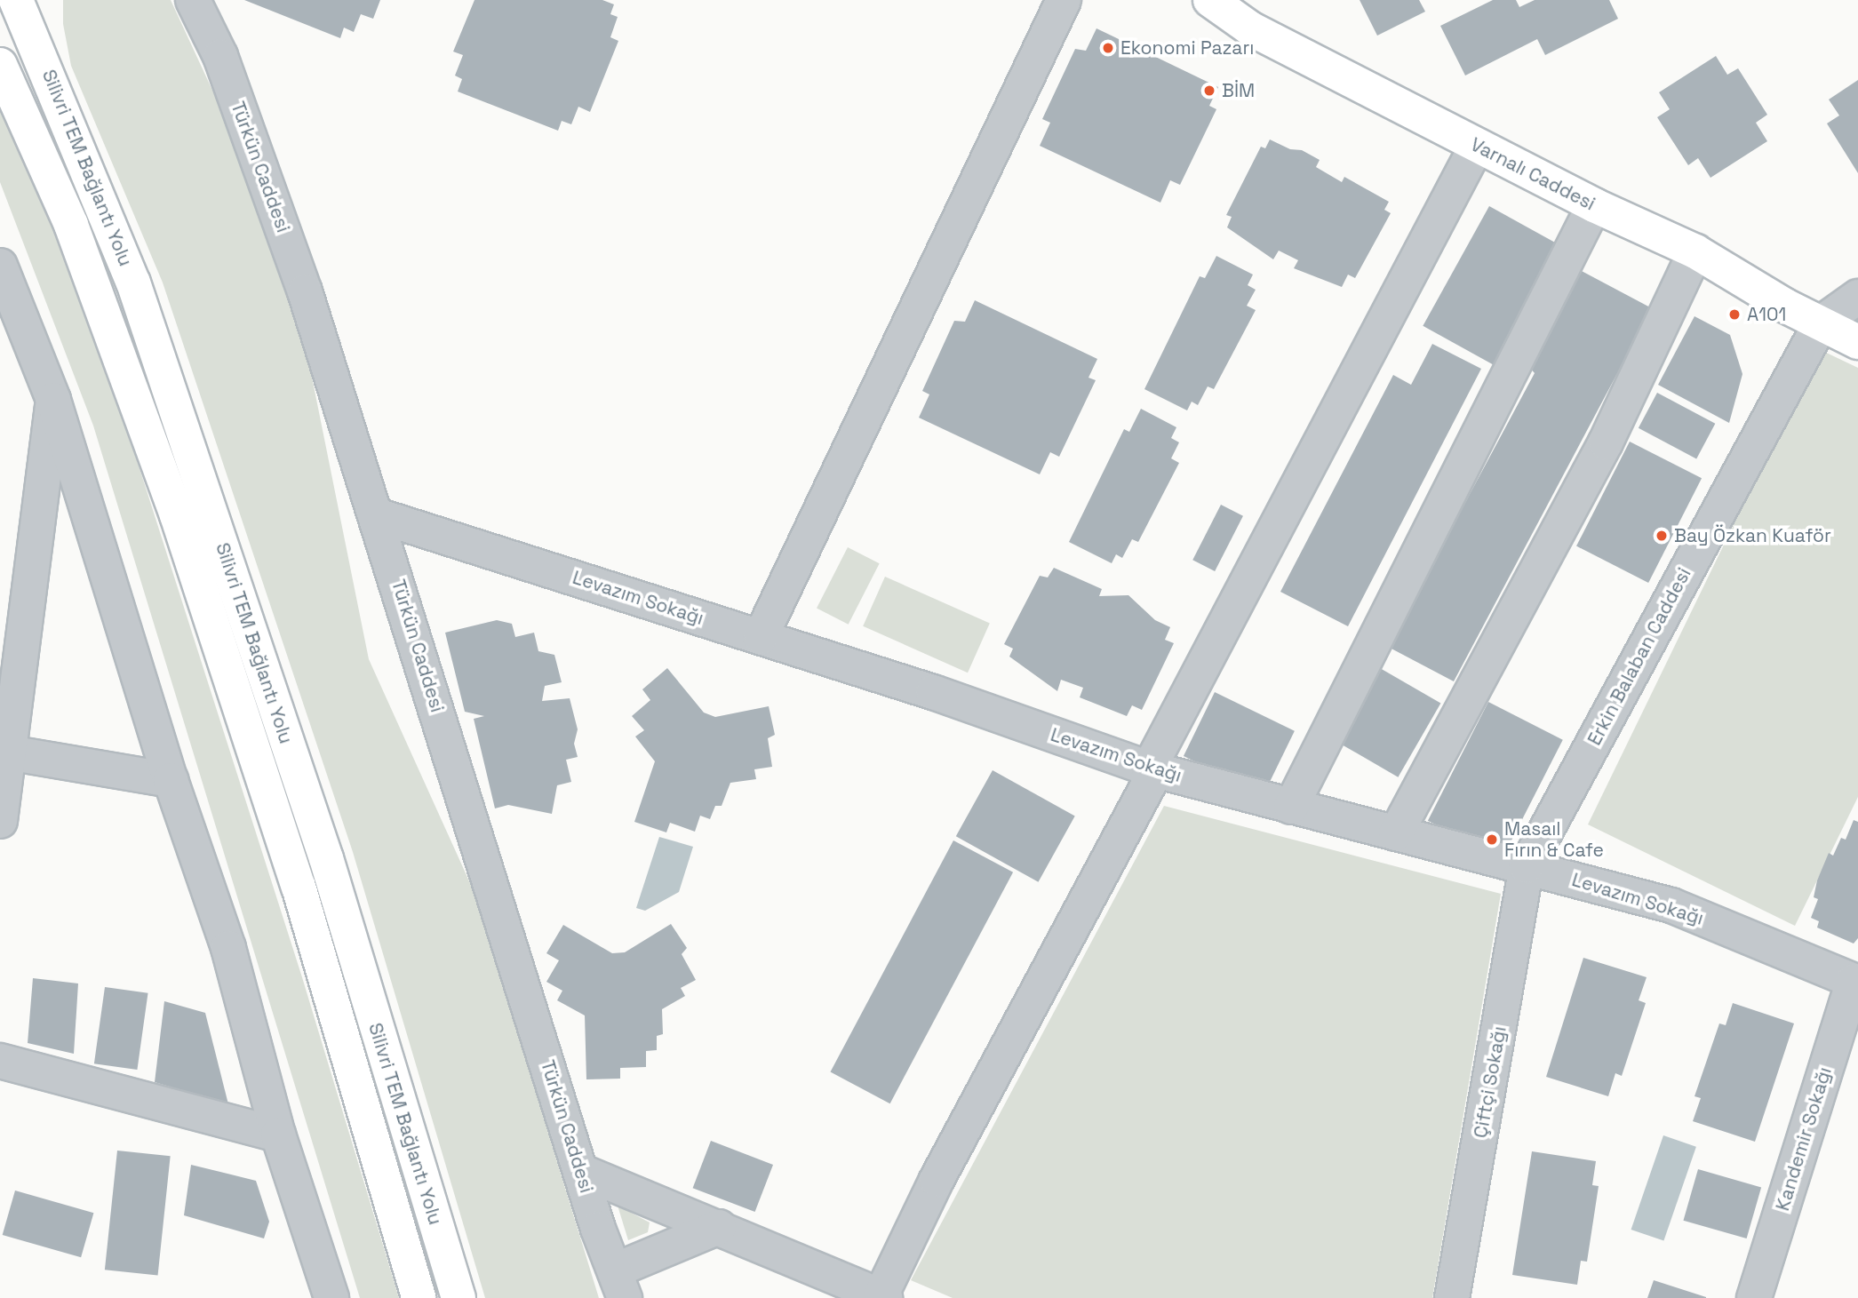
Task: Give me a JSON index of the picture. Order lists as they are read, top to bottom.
{
  "streets": {
    "main road": ["Silivri TEM Bağlantı Yolu", "Varnalı Caddesi"],
    "street": [
      "Türkün Caddesi",
      "Levazım Sokağı",
      "Erkin Balaban Caddesi",
      "Çiftçi Sokağı",
      "Kandemir Sokağı"
    ]
  },
  "crossings": [
    ["Türkün Caddesi", "Levazım Sokağı"],
    ["Varnalı Caddesi", "Erkin Balaban Caddesi"],
    ["Levazım Sokağı", "Erkin Balaban Caddesi"],
    ["Levazım Sokağı", "Çiftçi Sokağı"],
    ["Levazım Sokağı", "Kandemir Sokağı"],
    ["Erkin Balaban Caddesi", "Çiftçi Sokağı"]
  ],
  "places": [
    "Ekonomi Pazarı",
    "BİM",
    "A101",
    "Bay Özkan Kuaför",
    "Masaıl Fırın & Cafe"
  ]
}
